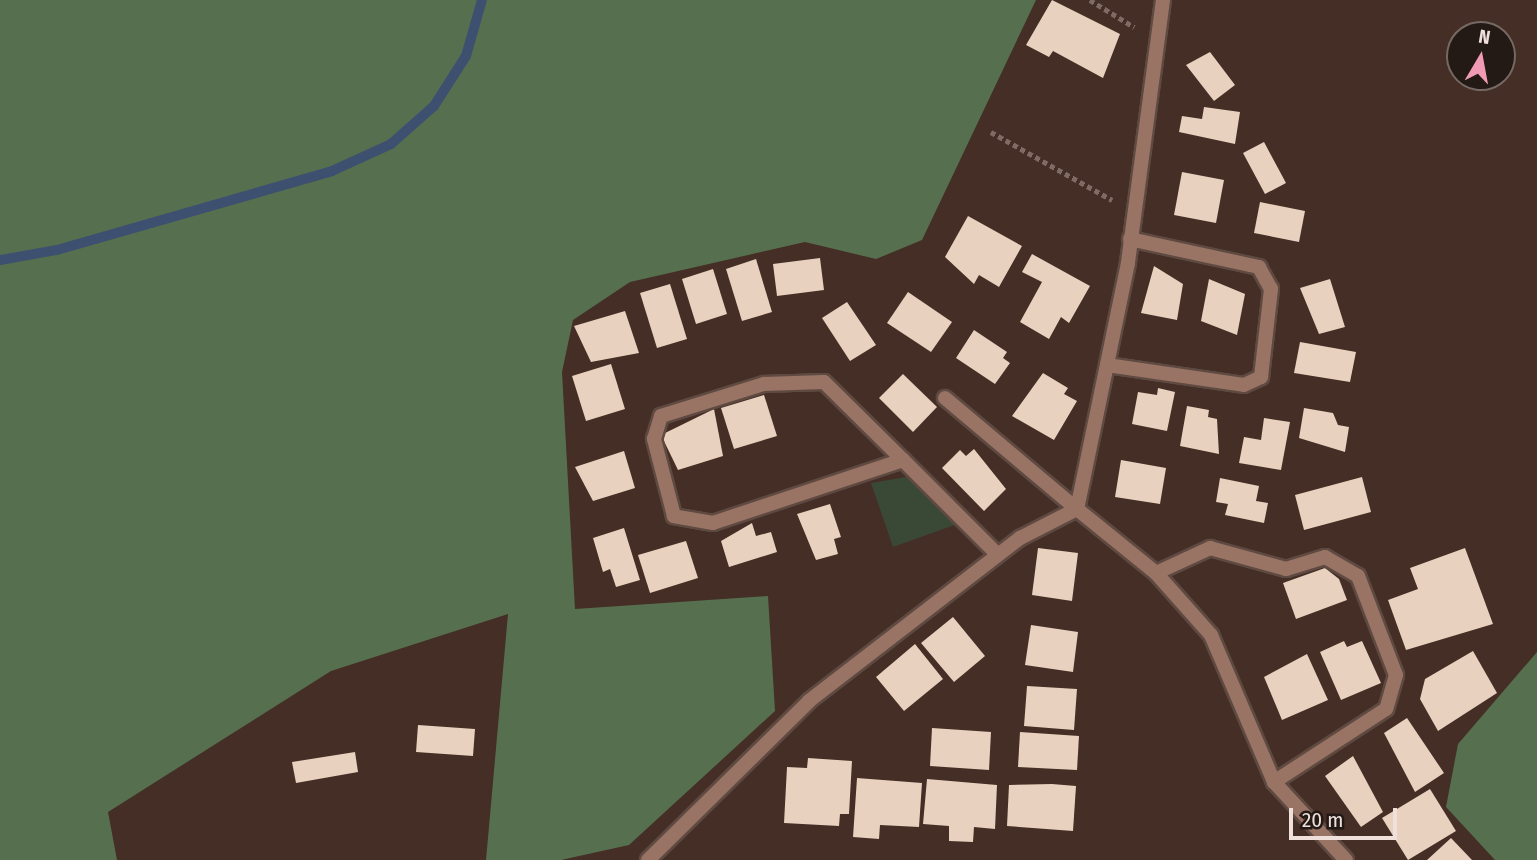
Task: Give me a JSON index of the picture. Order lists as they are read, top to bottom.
{
  "scale_bar": "20 m",
  "north": "top"
}
